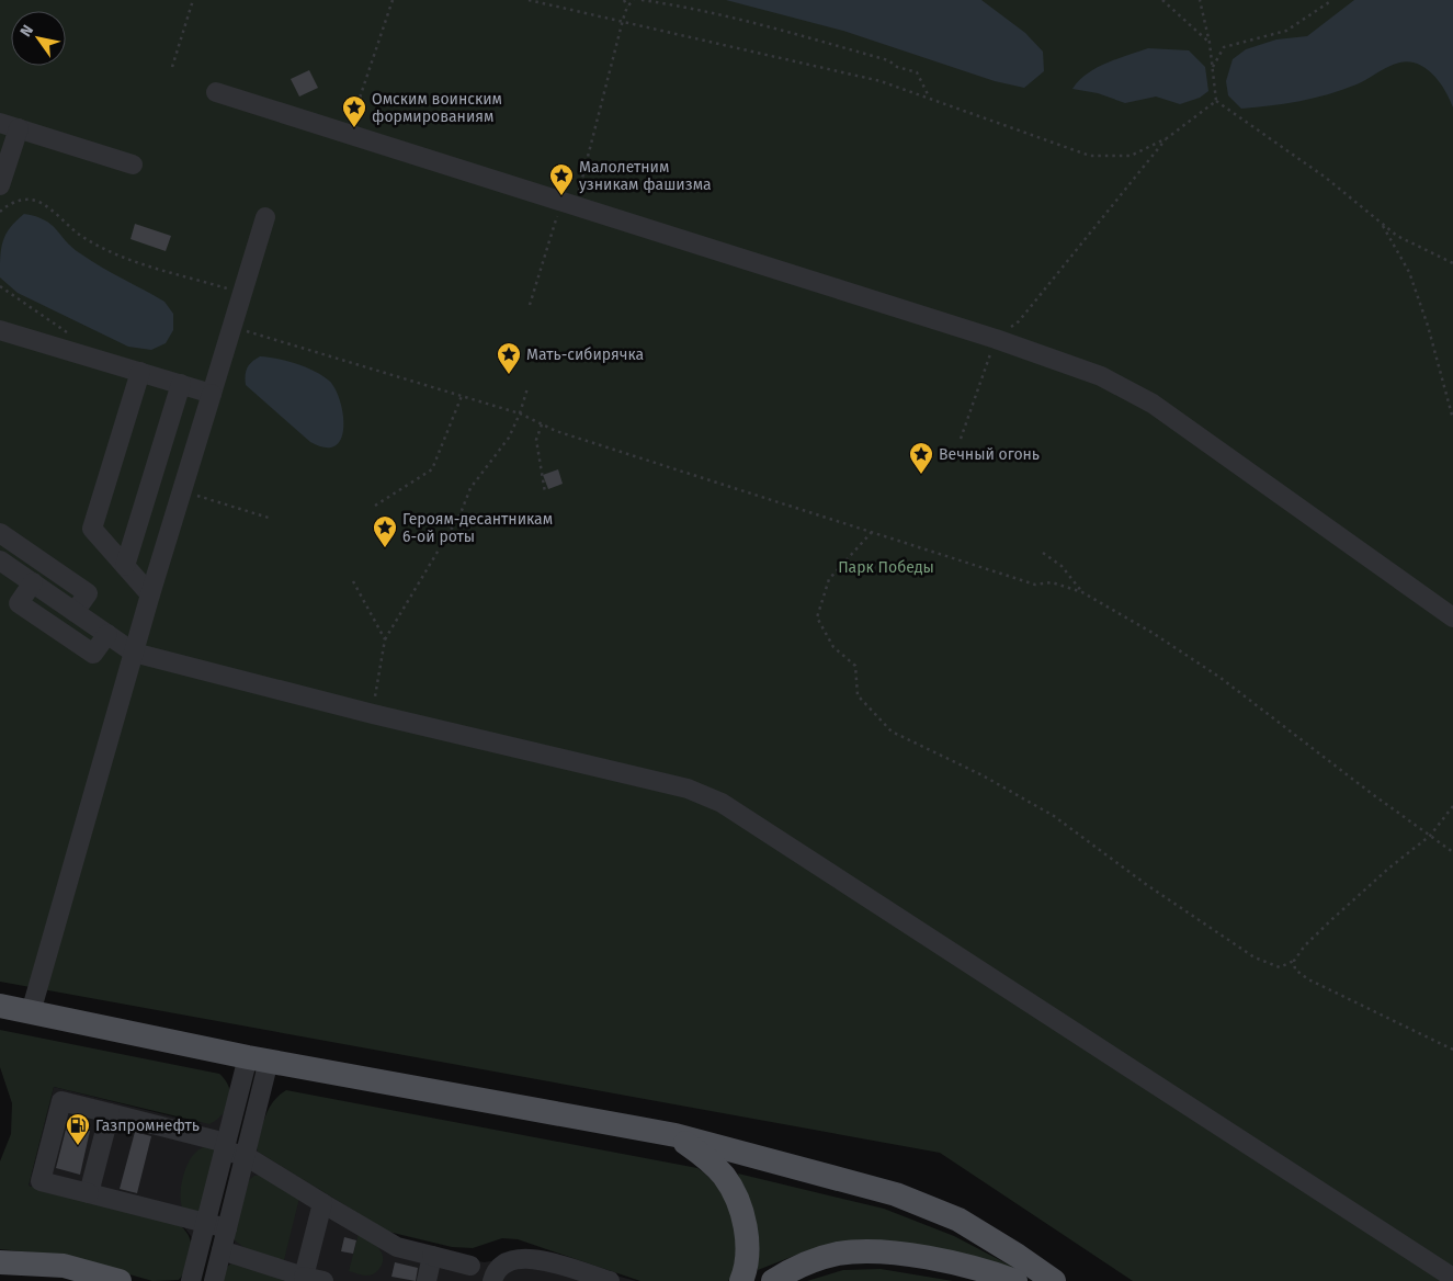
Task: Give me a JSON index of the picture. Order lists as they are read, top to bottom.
{
  "parks": ["Парк Победы"],
  "places": {
    "place": [
      "Омским воинским формированиям",
      "Малолетним узникам фашизма",
      "Мать-сибирячка",
      "Вечный огонь",
      "Героям-десантникам 6-ой роты"
    ],
    "fuel station": ["Газпромнефть"]
  },
  "north": "top left"
}
